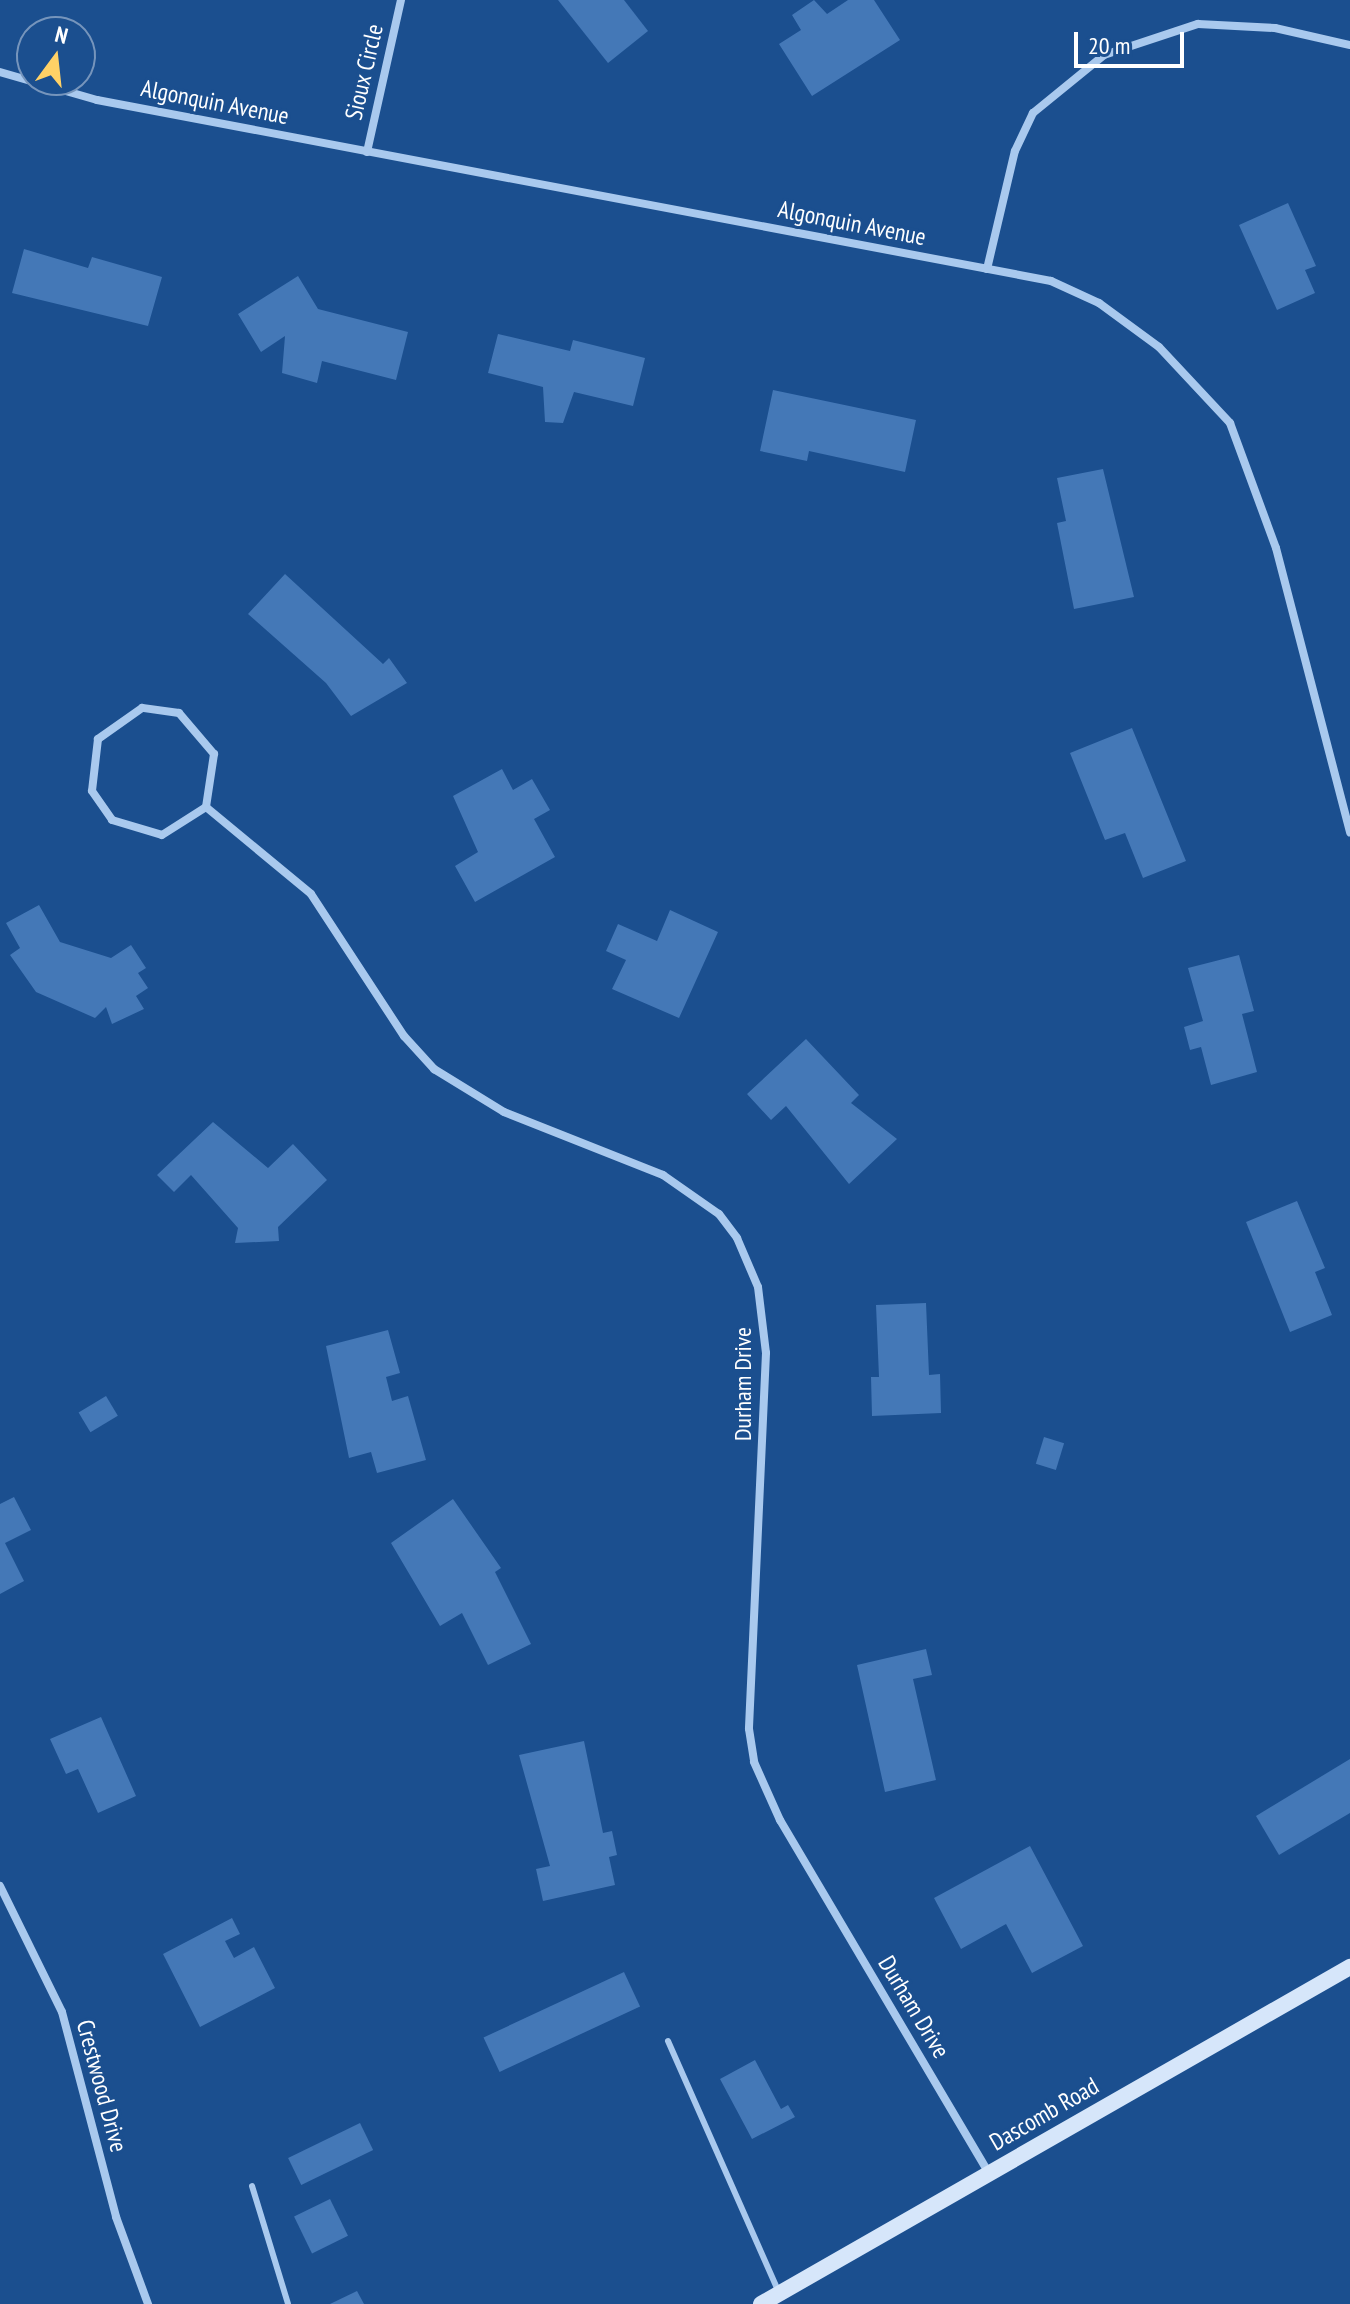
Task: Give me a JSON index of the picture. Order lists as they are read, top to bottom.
{
  "streets": {
    "main road": ["Dascomb Road"],
    "street": [
      "Sioux Circle",
      "Algonquin Avenue",
      "Durham Drive",
      "Crestwood Drive"
    ]
  },
  "crossings": [
    ["Sioux Circle", "Algonquin Avenue"],
    ["Durham Drive", "Dascomb Road"]
  ],
  "scale_bar": "20 m",
  "north": "top"
}
